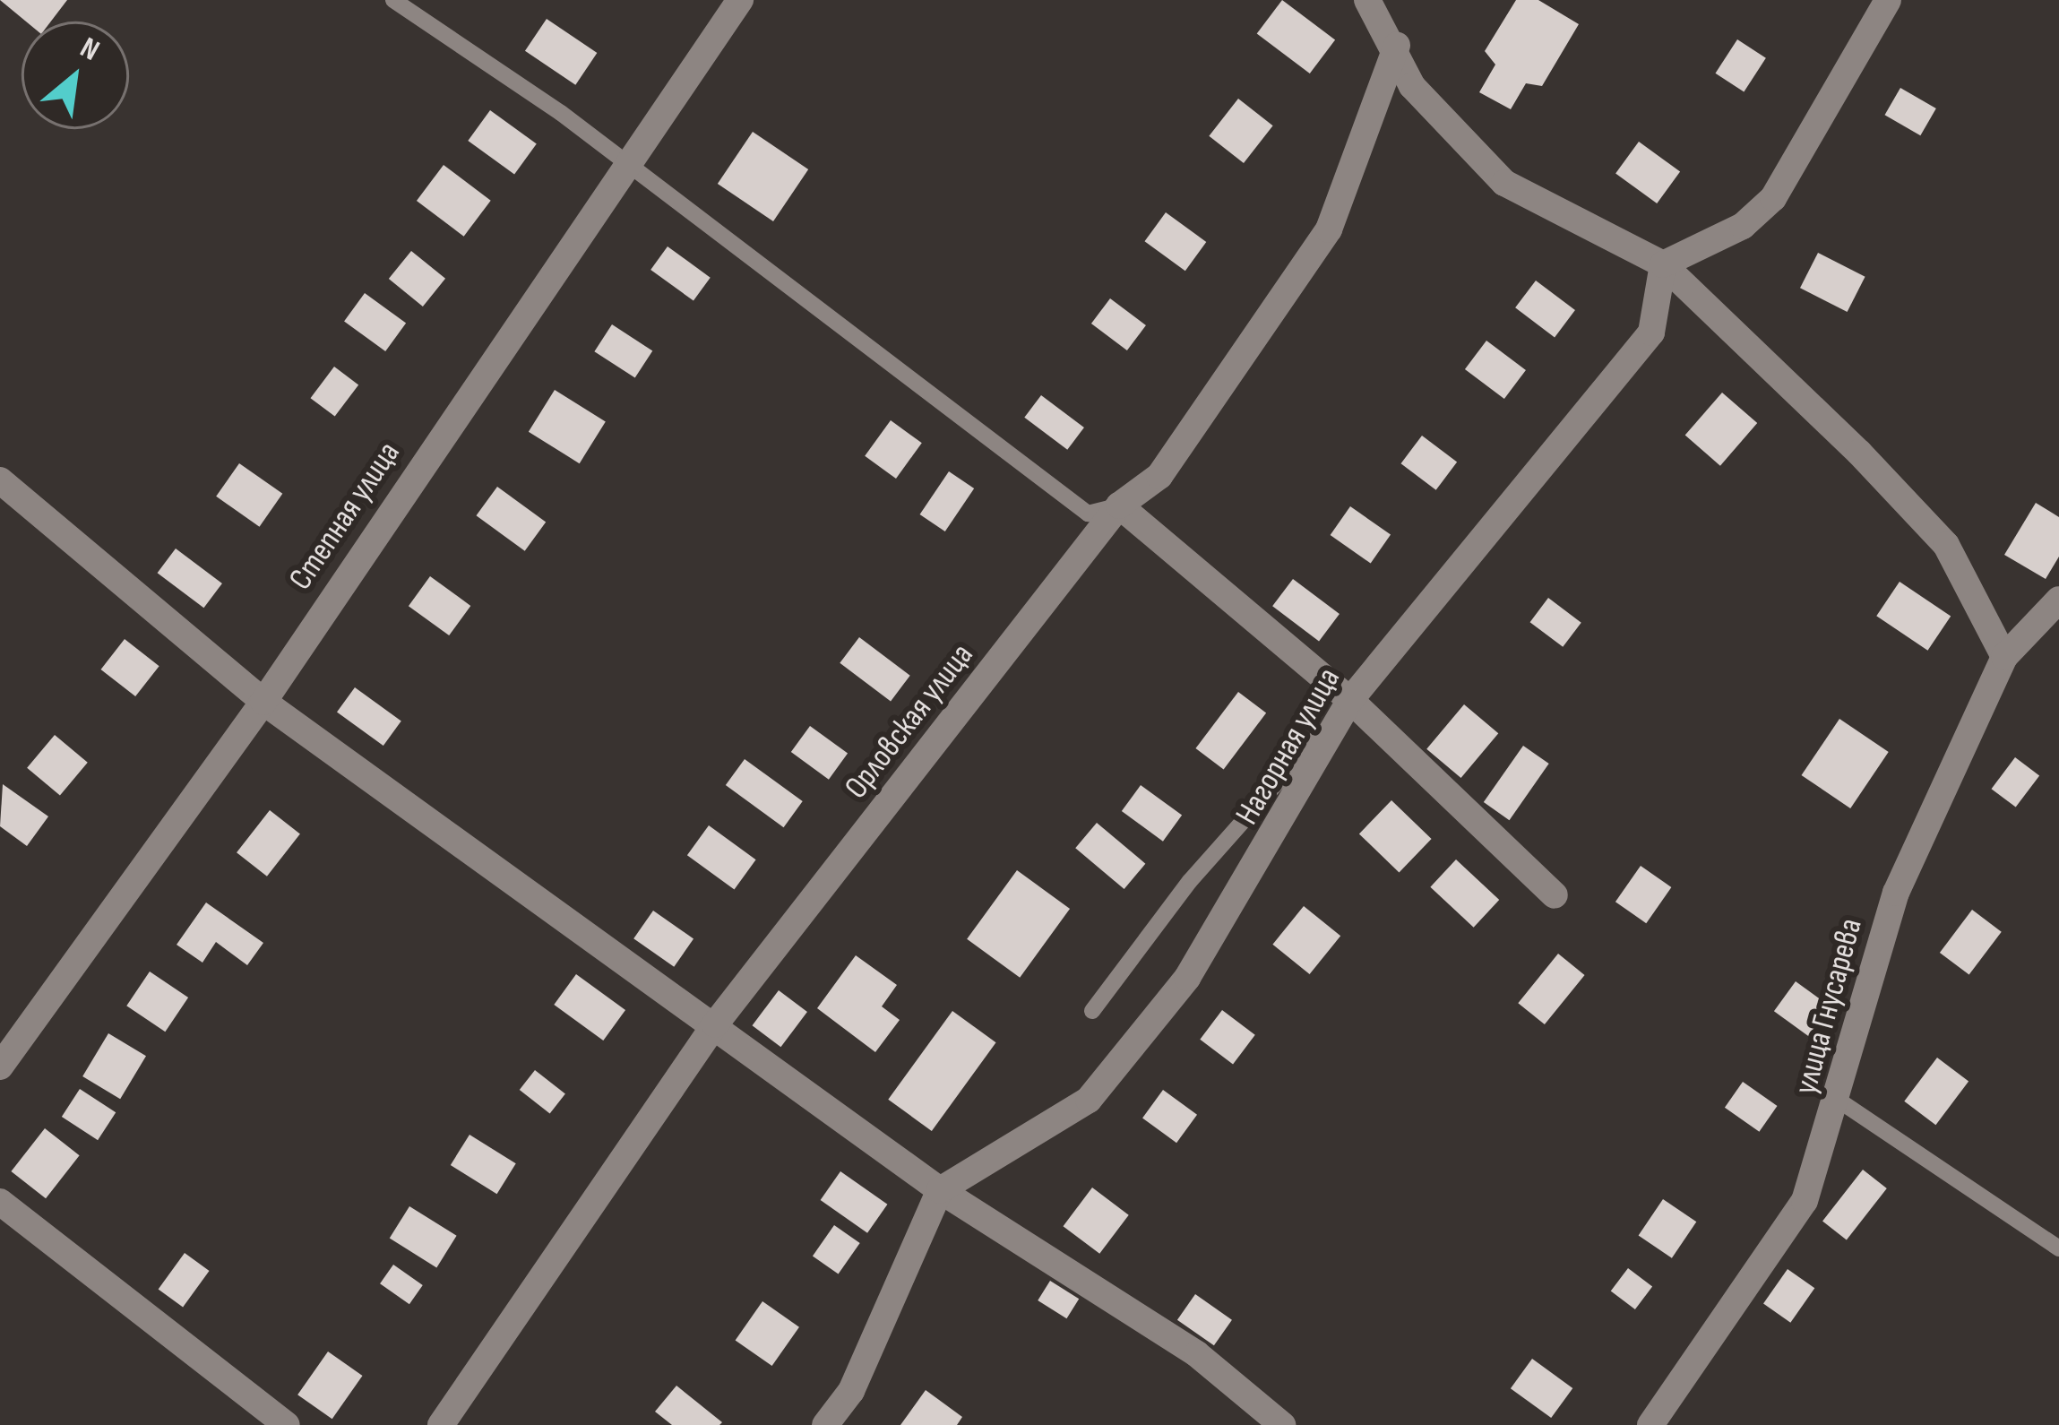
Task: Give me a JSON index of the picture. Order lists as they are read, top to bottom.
{
  "streets": {
    "street": [
      "Степная улица",
      "Орловская улица",
      "Нагорная улица",
      "улица Гнусарева"
    ]
  },
  "north": "top right"
}
